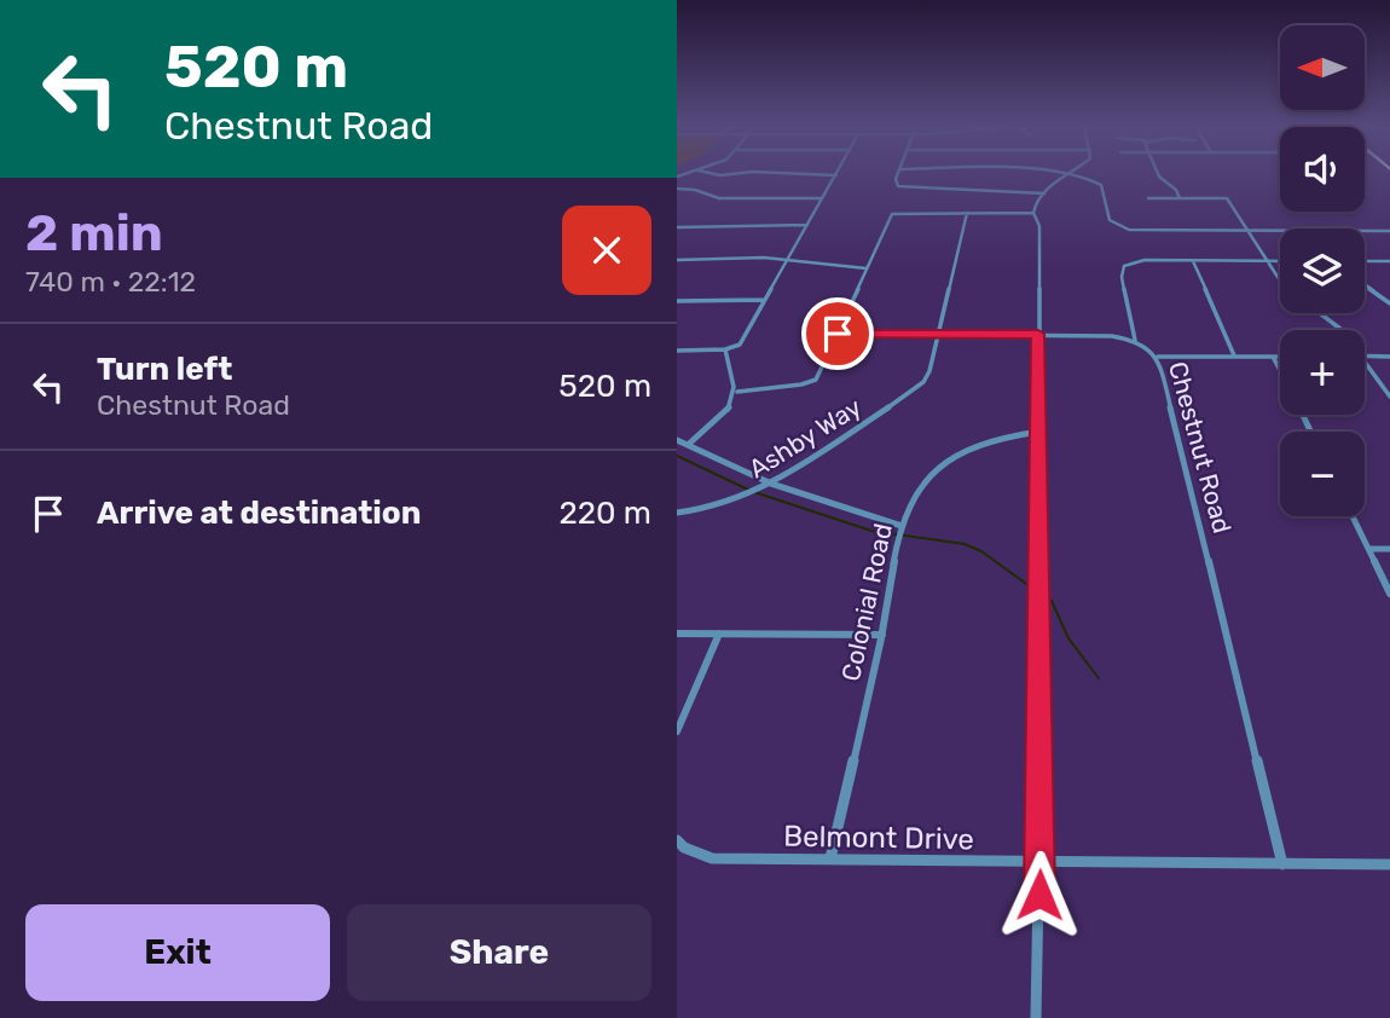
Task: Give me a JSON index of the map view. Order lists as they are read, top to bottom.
{
  "streets": {
    "street": [
      "Ashby Way",
      "Chestnut Road",
      "Colonial Road",
      "Belmont Drive"
    ]
  },
  "crossings": [
    ["Chestnut Road", "Belmont Drive"],
    ["Colonial Road", "Belmont Drive"]
  ],
  "north": "left",
  "page": {
    "turn": ["520 m", "Chestnut Road"],
    "map_buttons": ["+", "−"],
    "heading": ["2 min", "740 m · 22:12"],
    "list": [
      {
        "name": "Turn left",
        "note": "Chestnut Road",
        "value": "520 m"
      },
      {
        "name": "Arrive at destination",
        "value": "220 m"
      }
    ],
    "buttons": ["Exit", "Share"]
  }
}
